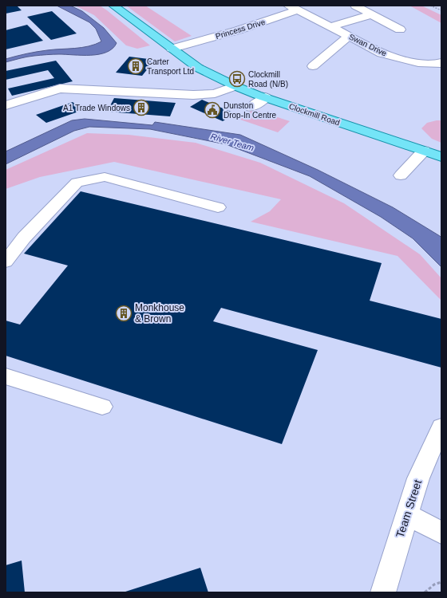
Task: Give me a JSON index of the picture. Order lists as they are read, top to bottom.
{
  "streets": {
    "main road": ["Clockmill Road"],
    "street": ["Princess Drive", "Swan Drive", "Team Street"]
  },
  "crossings": [
    ["Princess Drive", "Swan Drive"],
    ["Princess Drive", "Clockmill Road"]
  ],
  "water": ["River Team"],
  "places": {
    "building": ["Carter Transport Ltd", "A1 Trade Windows", "Monkhouse & Brown"],
    "bus stop": ["Clockmill Road (N/B)"],
    "public building": ["Dunston Drop-In Centre"]
  }
}
